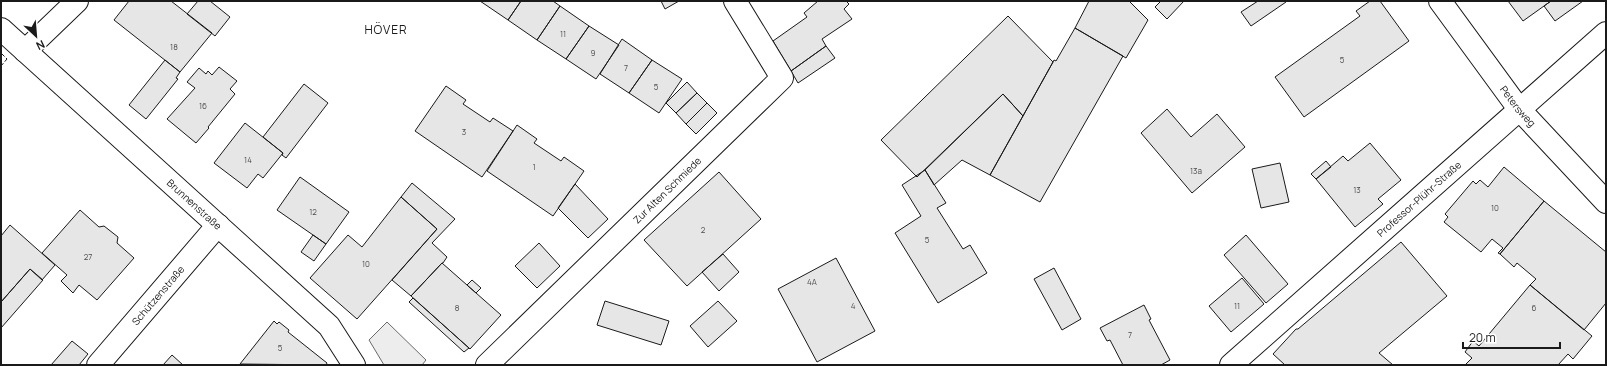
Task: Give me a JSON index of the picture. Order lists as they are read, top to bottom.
{
  "streets": {
    "street": [
      "Petersweg",
      "Zur Alten Schmiede",
      "Professor-Plühr-Straße",
      "Brunnenstraße",
      "Schützenstraße"
    ]
  },
  "crossings": [
    ["Petersweg", "Professor-Plühr-Straße"],
    ["Brunnenstraße", "Schützenstraße"]
  ],
  "districts": ["HÖVER"],
  "house_numbers": [
    "11",
    "18",
    "9",
    "5",
    "7",
    "5",
    "16",
    "3",
    "14",
    "1",
    "13a",
    "13",
    "10",
    "12",
    "2",
    "5",
    "27",
    "10",
    "4A",
    "4",
    "11",
    "8",
    "6",
    "7",
    "5"
  ],
  "scale_bar": "20 m",
  "north": "bottom right"
}
